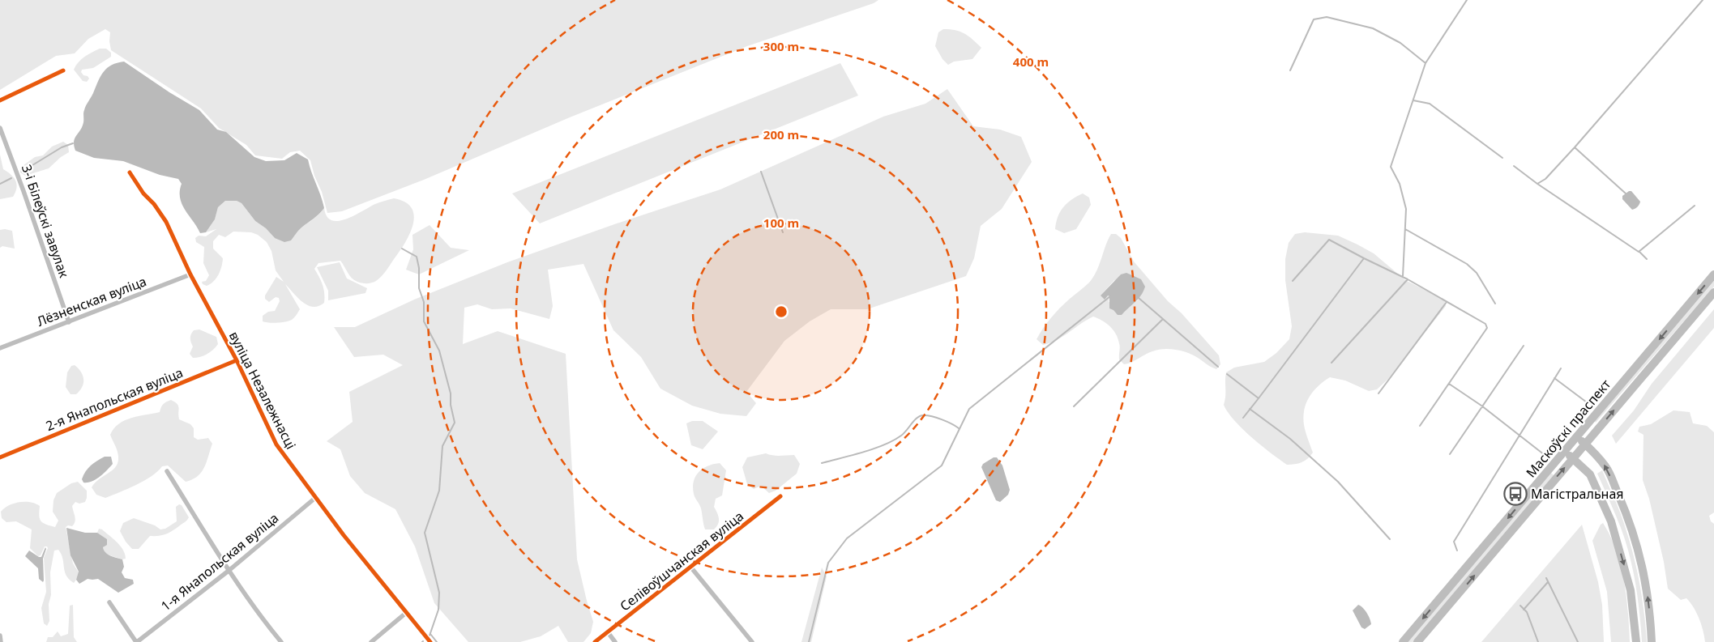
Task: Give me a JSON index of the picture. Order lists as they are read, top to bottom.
{
  "streets": {
    "main road": ["Маскоўскі праспект"],
    "street": [
      "3-і Білеўскі завулак",
      "Лёзненская вуліца",
      "вуліца Незалежнасці",
      "2-я Янапольская вуліца",
      "Селівоўшчанская вуліца",
      "1-я Янапольская вуліца"
    ]
  },
  "crossings": [
    ["3-і Білеўскі завулак", "Лёзненская вуліца"],
    ["Лёзненская вуліца", "вуліца Незалежнасці"],
    ["вуліца Незалежнасці", "2-я Янапольская вуліца"],
    ["вуліца Незалежнасці", "1-я Янапольская вуліца"]
  ],
  "places": {
    "bus stop": ["Магістральная"]
  },
  "rings": [
    "300 m",
    "400 m",
    "200 m",
    "100 m"
  ]
}
